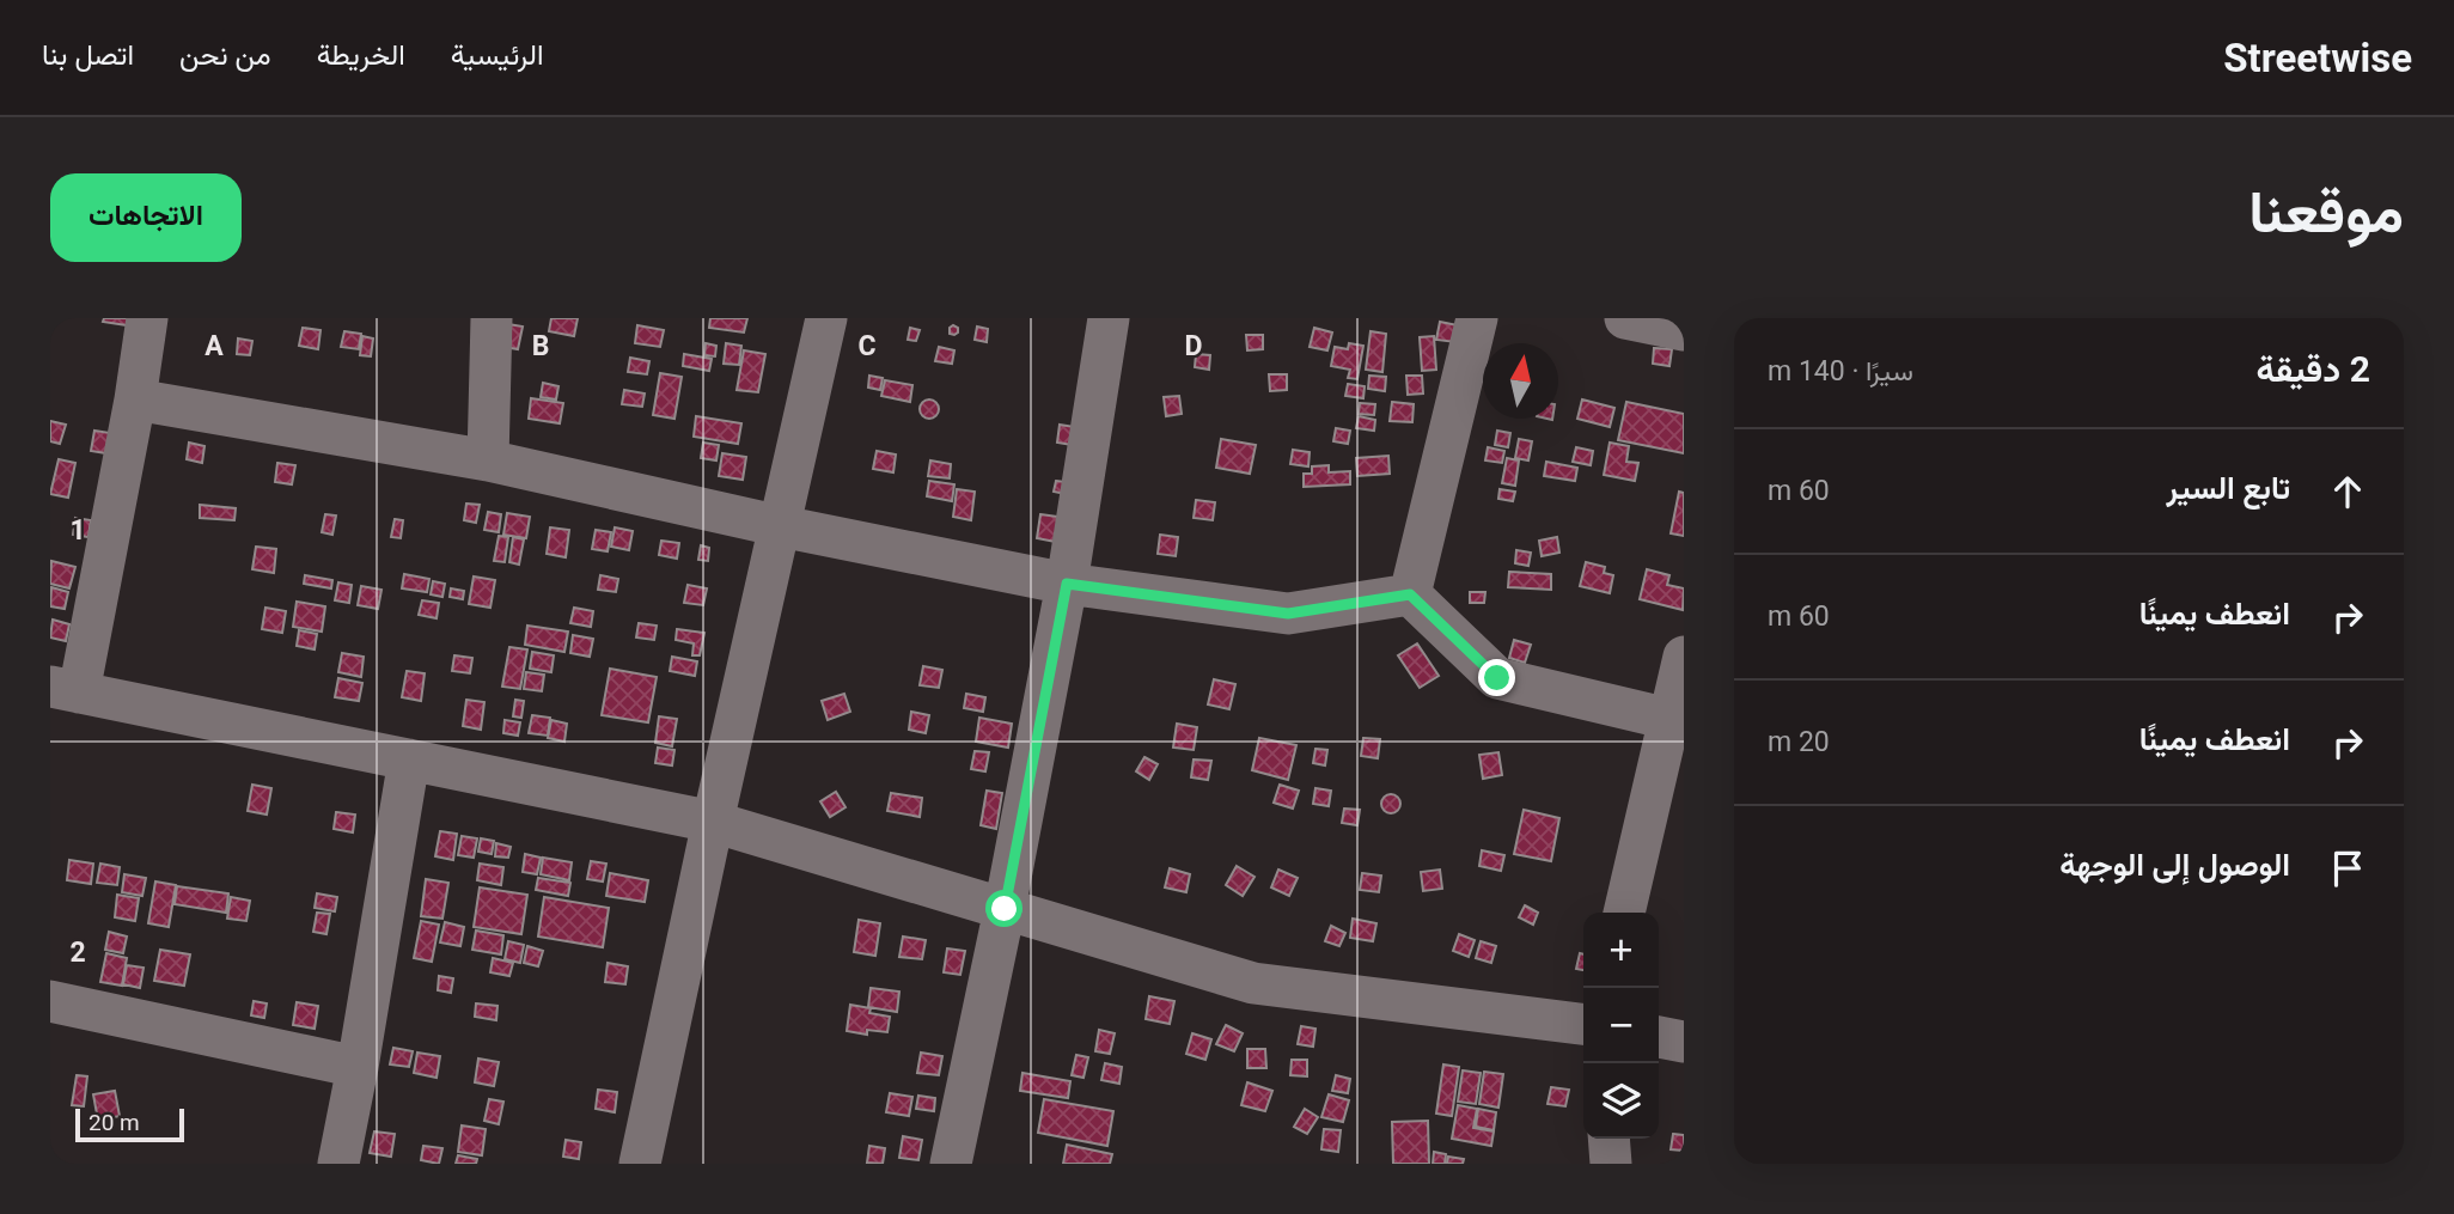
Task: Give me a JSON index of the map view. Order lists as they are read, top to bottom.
{
  "scale_bar": "20 m",
  "north": "top",
  "page": {
    "header": "Streetwise",
    "nav": [
      "الرئيسية",
      "الخريطة",
      "من نحن",
      "اتصل بنا"
    ],
    "title": "موقعنا",
    "buttons": "الاتجاهات",
    "heading": ["2 دقيقة", "سيرًا · 140 m"],
    "list": [
      ["تابع السير", "60 m"],
      ["انعطف يمينًا", "60 m"],
      ["انعطف يمينًا", "20 m"],
      "الوصول إلى الوجهة"
    ],
    "map_buttons": ["+", "−"],
    "scale": "20 m"
  },
  "grid": {
    "columns": [
      "A",
      "B",
      "C",
      "D"
    ],
    "rows": ["1", "2"]
  }
}
